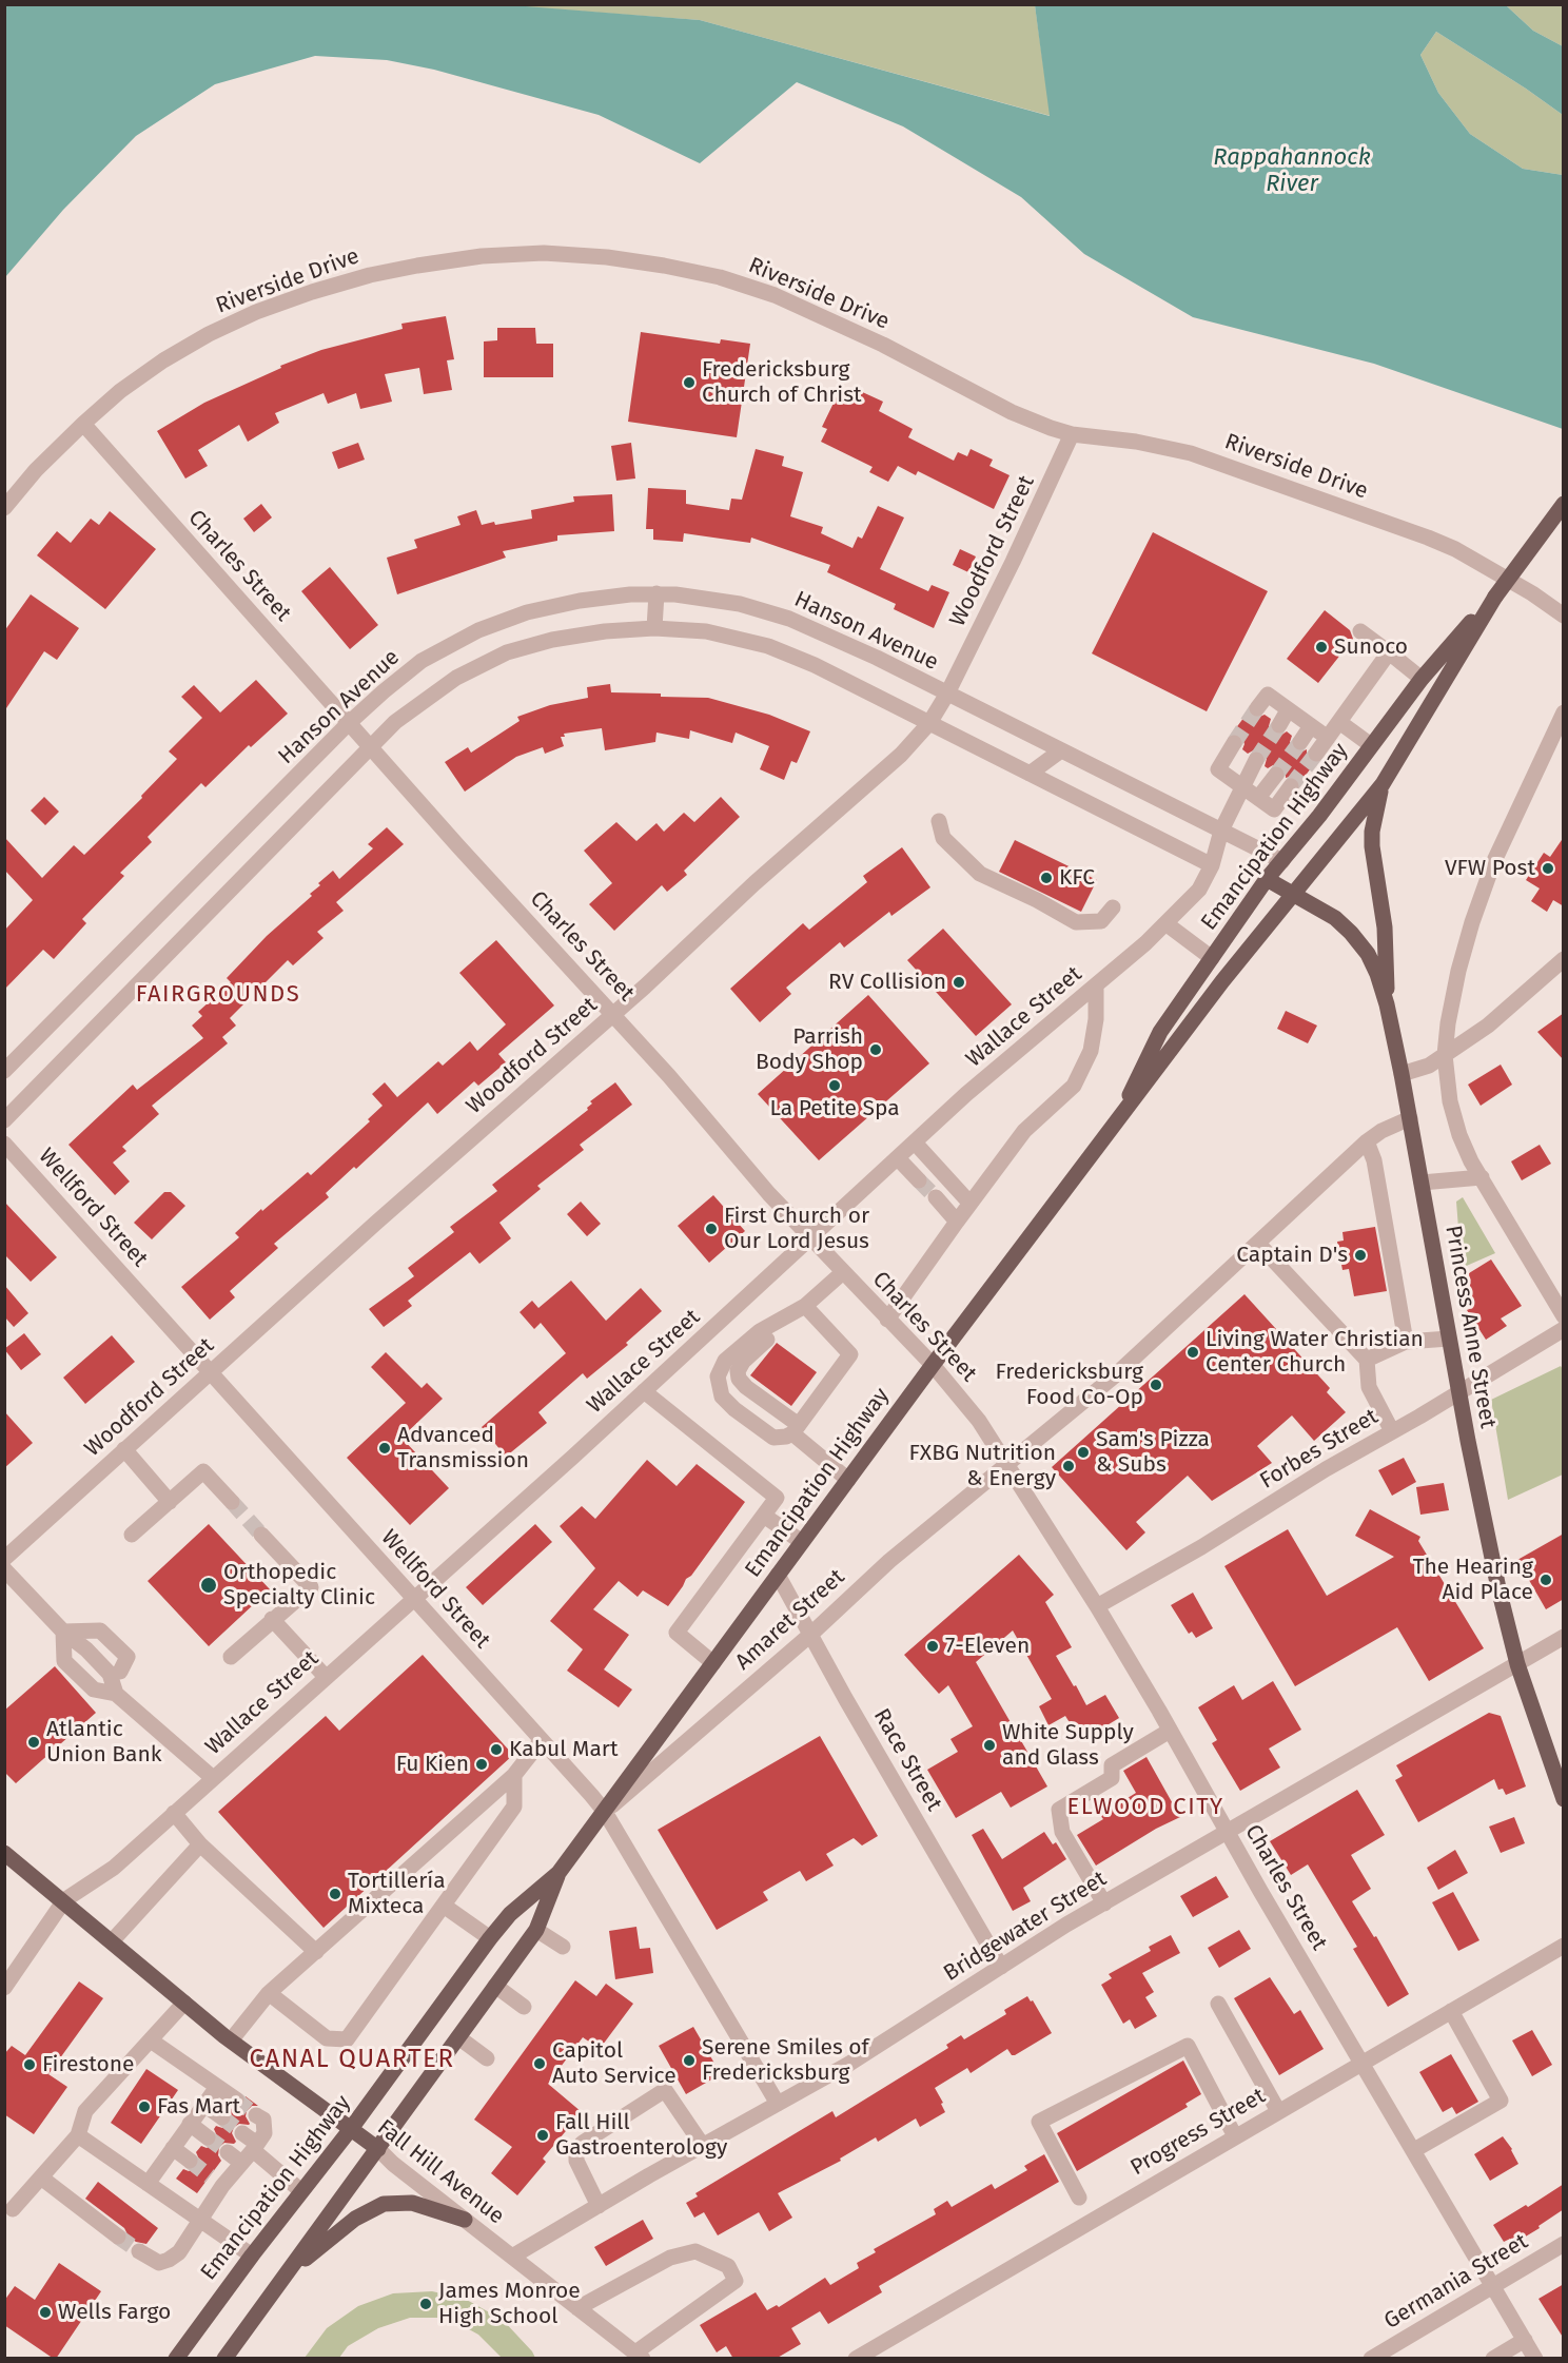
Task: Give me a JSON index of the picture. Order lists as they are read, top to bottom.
{
  "streets": {
    "main road": ["Emancipation Highway", "Princess Anne Street", "Fall Hill Avenue"],
    "street": [
      "Riverside Drive",
      "Woodford Street",
      "Charles Street",
      "Hanson Avenue",
      "Wallace Street",
      "Wellford Street",
      "Forbes Street",
      "Amaret Street",
      "Race Street",
      "Bridgewater Street",
      "Progress Street",
      "Germania Street"
    ]
  },
  "crossings": [
    ["Riverside Drive", "Woodford Street"],
    ["Riverside Drive", "Charles Street"],
    ["Woodford Street", "Charles Street"],
    ["Woodford Street", "Hanson Avenue"],
    ["Woodford Street", "Wellford Street"],
    ["Charles Street", "Hanson Avenue"],
    ["Charles Street", "Emancipation Highway"],
    ["Charles Street", "Wallace Street"],
    ["Charles Street", "Forbes Street"],
    ["Charles Street", "Amaret Street"],
    ["Charles Street", "Bridgewater Street"],
    ["Charles Street", "Progress Street"],
    ["Charles Street", "Germania Street"],
    ["Hanson Avenue", "Emancipation Highway"],
    ["Hanson Avenue", "Wallace Street"],
    ["Emancipation Highway", "Wellford Street"],
    ["Emancipation Highway", "Princess Anne Street"],
    ["Emancipation Highway", "Amaret Street"],
    ["Emancipation Highway", "Race Street"],
    ["Emancipation Highway", "Fall Hill Avenue"],
    ["Wallace Street", "Wellford Street"],
    ["Wallace Street", "Fall Hill Avenue"],
    ["Wellford Street", "Amaret Street"],
    ["Wellford Street", "Bridgewater Street"],
    ["Princess Anne Street", "Forbes Street"],
    ["Princess Anne Street", "Amaret Street"],
    ["Princess Anne Street", "Bridgewater Street"],
    ["Amaret Street", "Race Street"],
    ["Race Street", "Bridgewater Street"],
    ["Bridgewater Street", "Fall Hill Avenue"]
  ],
  "districts": ["FAIRGROUNDS", "ELWOOD CITY", "CANAL QUARTER"],
  "water": ["Rappahannock River"],
  "places": [
    "Fredericksburg Church of Christ",
    "Sunoco",
    "VFW Post",
    "KFC",
    "RV Collision",
    "Parrish Body Shop",
    "La Petite Spa",
    "First Church or Our Lord Jesus",
    "Captain D's",
    "Living Water Christian Center Church",
    "Fredericksburg Food Co-Op",
    "Advanced Transmission",
    "Sam's Pizza & Subs",
    "FXBG Nutrition & Energy",
    "The Hearing Aid Place",
    "Orthopedic Specialty Clinic",
    "7-Eleven",
    "Atlantic Union Bank",
    "White Supply and Glass",
    "Kabul Mart",
    "Fu Kien",
    "Tortillería Mixteca",
    "Serene Smiles of Fredericksburg",
    "Capitol Auto Service",
    "Firestone",
    "Fas Mart",
    "Fall Hill Gastroenterology",
    "James Monroe High School",
    "Wells Fargo"
  ]
}
